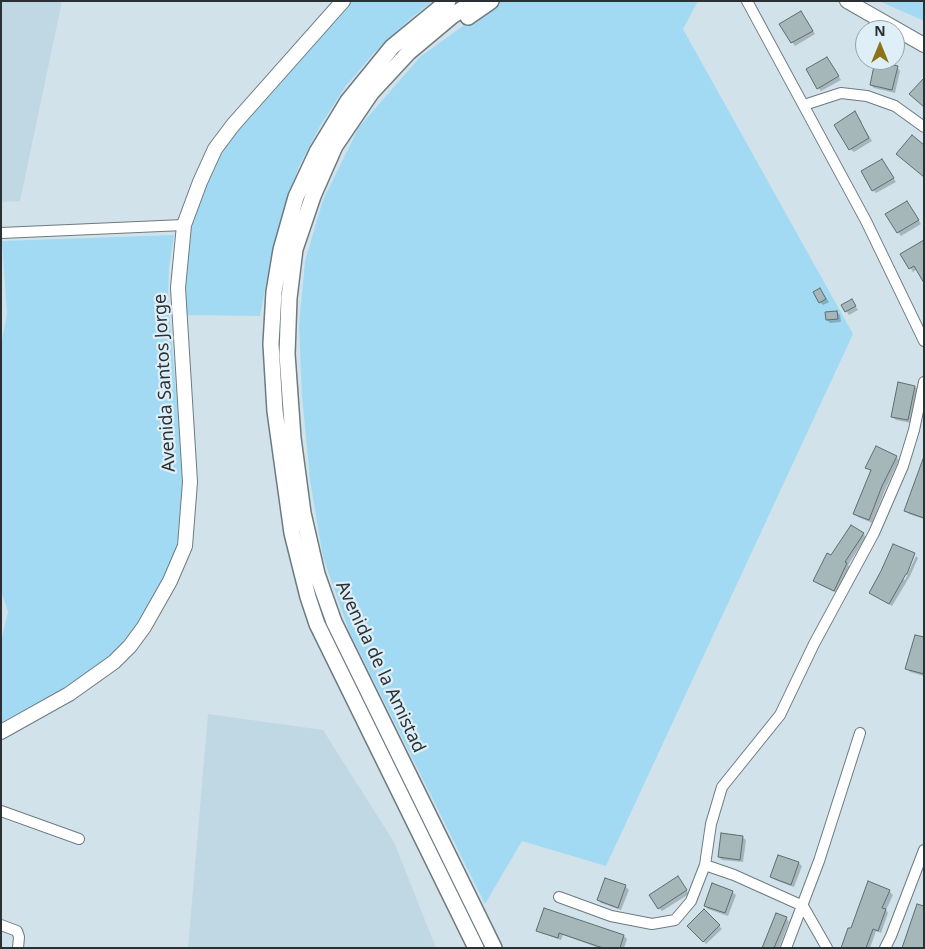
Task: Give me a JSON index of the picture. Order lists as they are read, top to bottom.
{
  "streets": {
    "main road": ["Avenida Santos Jorge", "Avenida de la Amistad"]
  },
  "north": "top"
}
